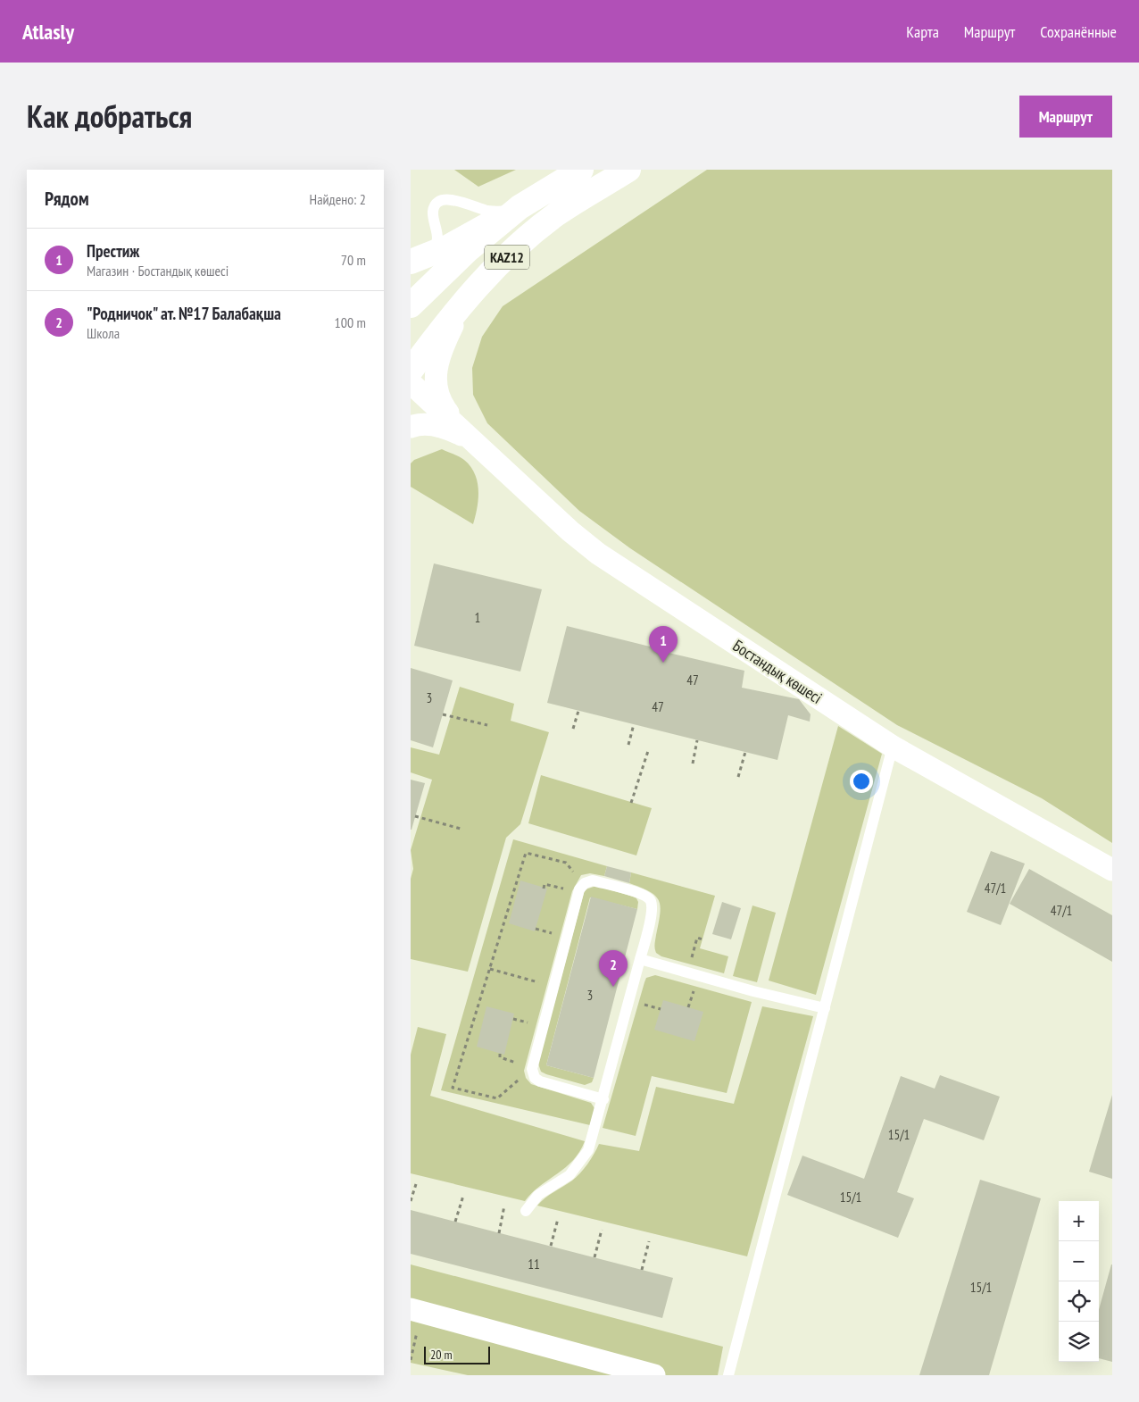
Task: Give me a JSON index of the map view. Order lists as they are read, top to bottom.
{
  "streets": {
    "main road": ["KAZ12"],
    "street": ["Бостандық көшесі"]
  },
  "house_numbers": [
    "1",
    "47",
    "3",
    "47",
    "47/1",
    "47/1",
    "3",
    "15/1",
    "15/1",
    "11",
    "15/1"
  ],
  "scale_bar": "20 m",
  "page": {
    "header": "Atlasly",
    "nav": ["Карта", "Маршрут", "Сохранённые"],
    "title": "Как добраться",
    "buttons": "Маршрут",
    "heading": ["Рядом", "Найдено: 2"],
    "list": [
      {
        "mark": "1",
        "name": "Престиж",
        "note": "Магазин · Бостандық көшесі",
        "value": "70 m"
      },
      {
        "mark": "2",
        "name": "\"Родничок\" ат. №17 Балабақша",
        "note": "Школа",
        "value": "100 m"
      }
    ],
    "pins": ["1", "2"],
    "map_buttons": ["+", "−"],
    "scale": "20 m"
  }
}
